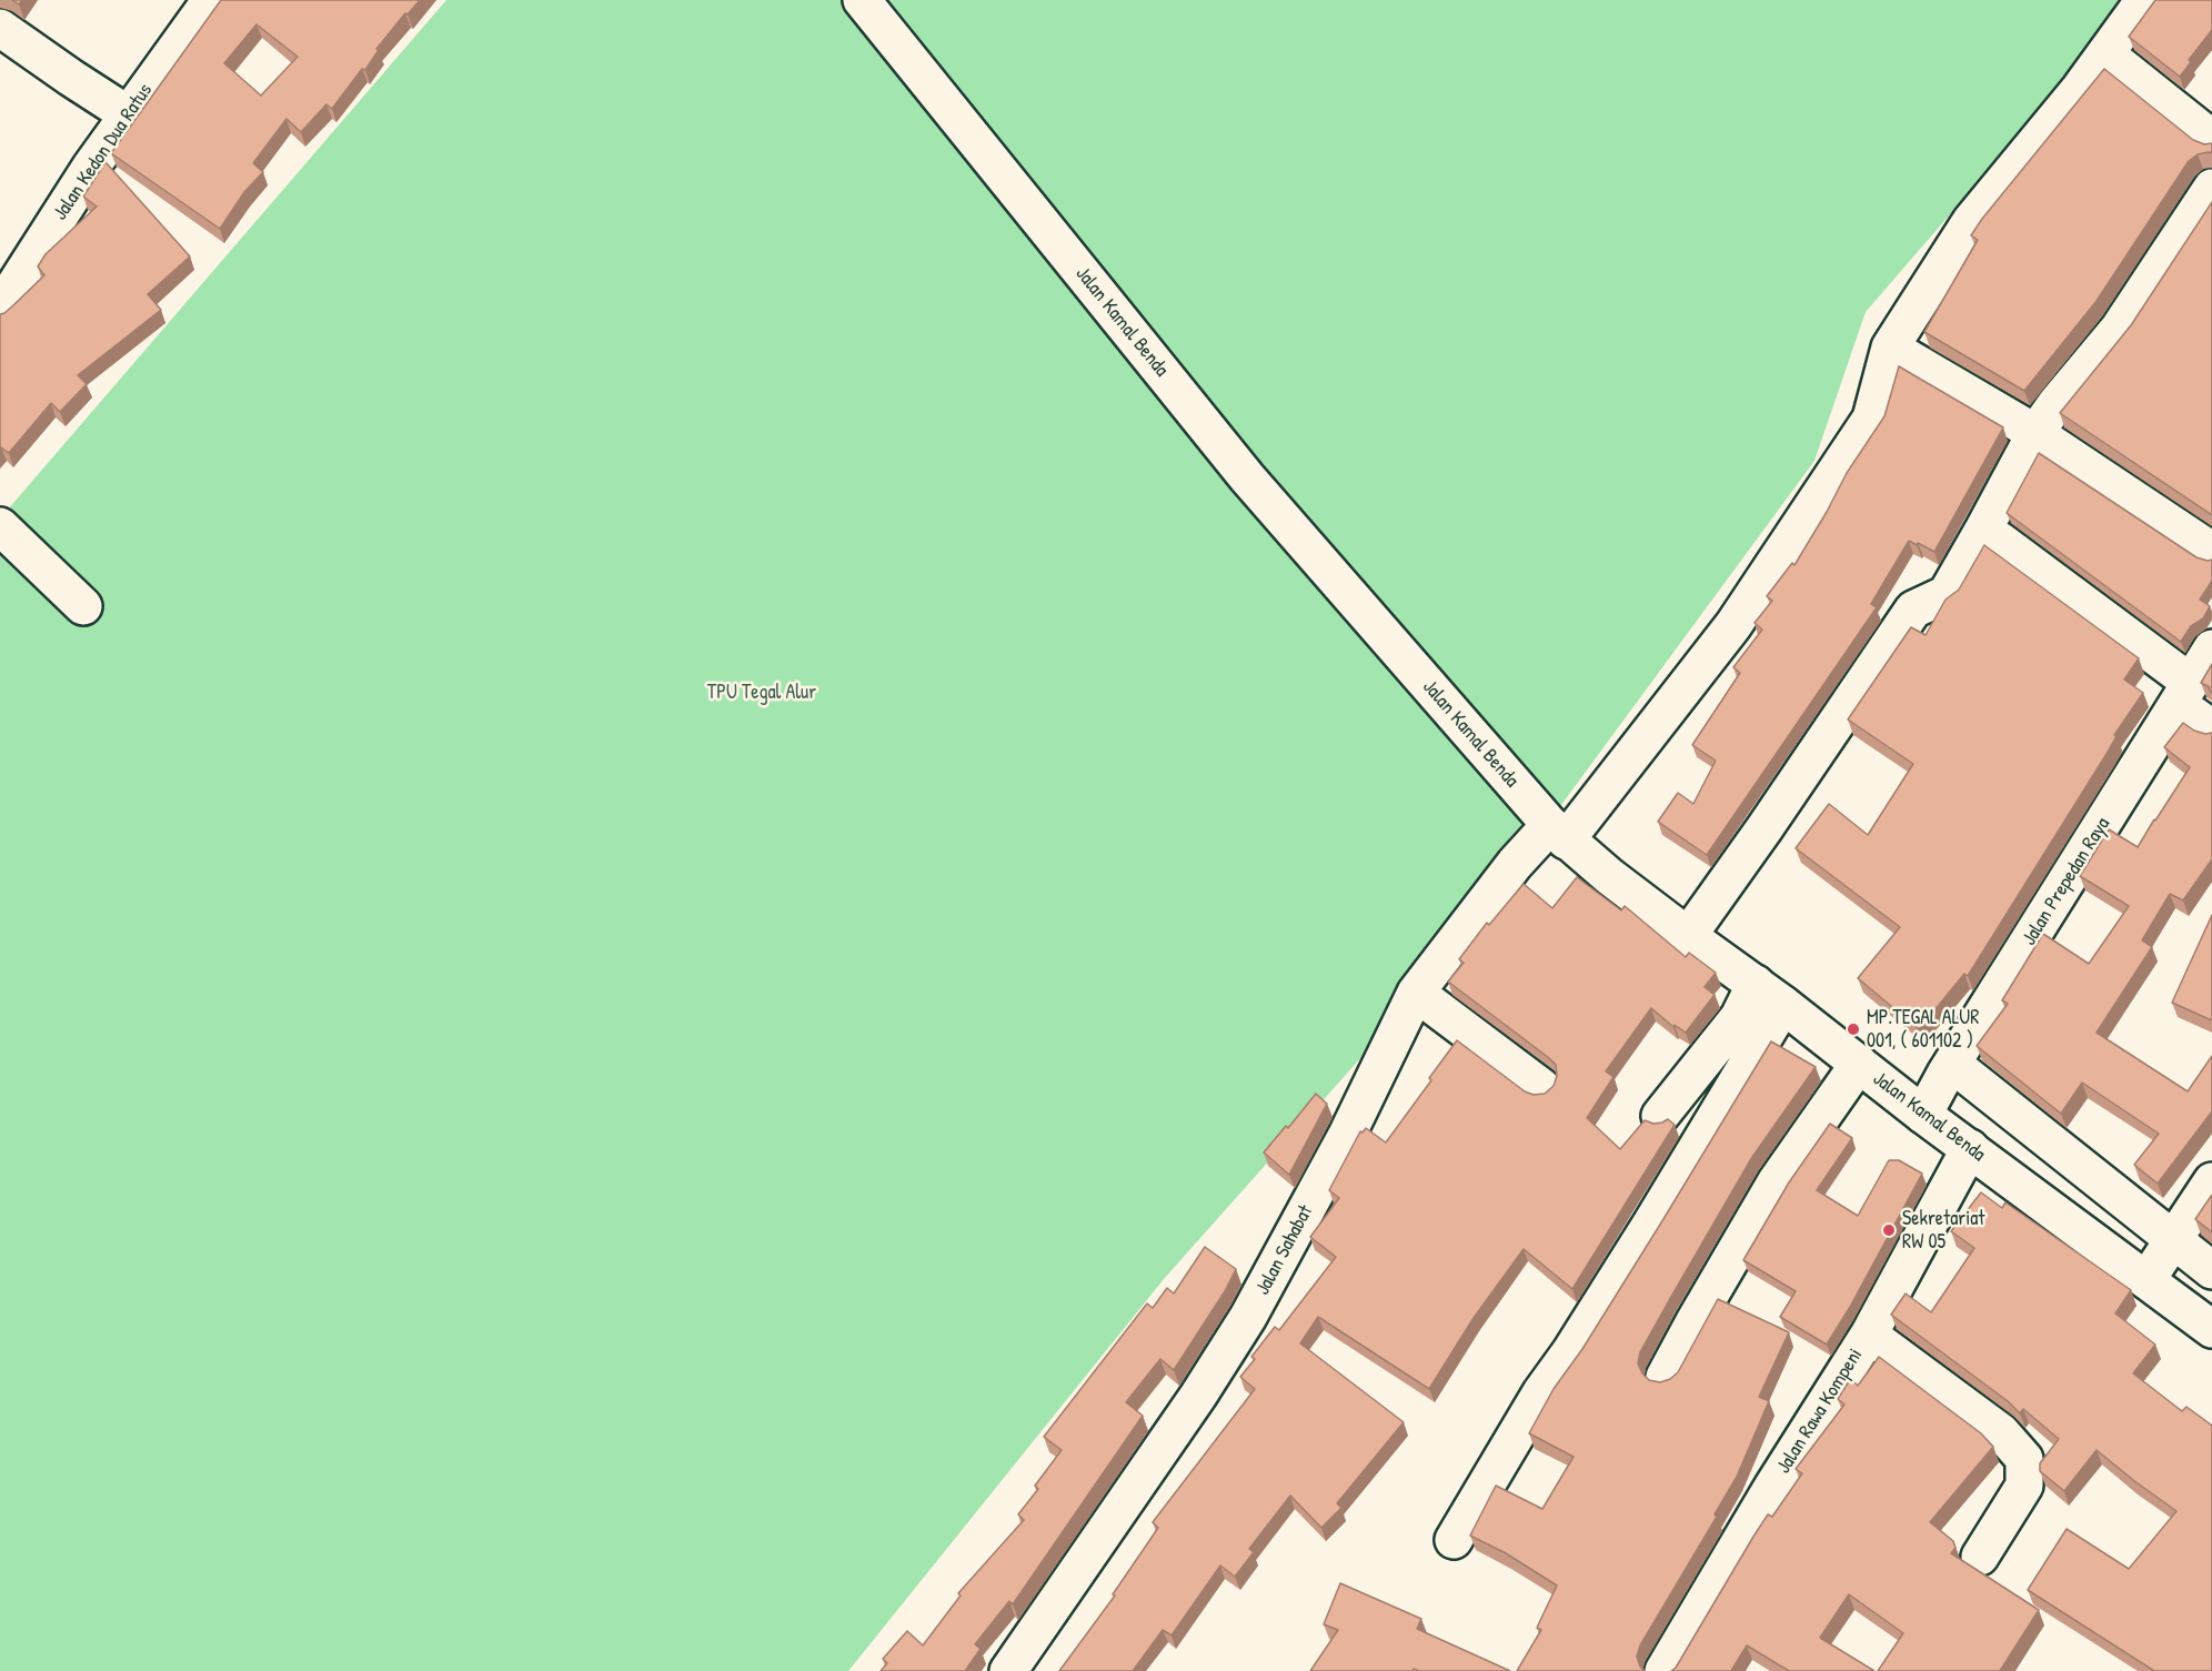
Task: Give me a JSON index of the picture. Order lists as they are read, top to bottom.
{
  "streets": {
    "street": [
      "Jalan Kedon Dua Ratus",
      "Jalan Kamal Benda",
      "Jalan Prepedan Raya",
      "Jalan Sahabat",
      "Jalan Rawa Kompeni"
    ]
  },
  "crossings": [
    ["Jalan Kamal Benda", "Jalan Prepedan Raya"],
    ["Jalan Kamal Benda", "Jalan Sahabat"],
    ["Jalan Kamal Benda", "Jalan Rawa Kompeni"]
  ],
  "parks": ["TPU Tegal Alur"],
  "places": ["MP.TEGAL ALUR 001, ( 601102 )", "Sekretariat RW 05"]
}
